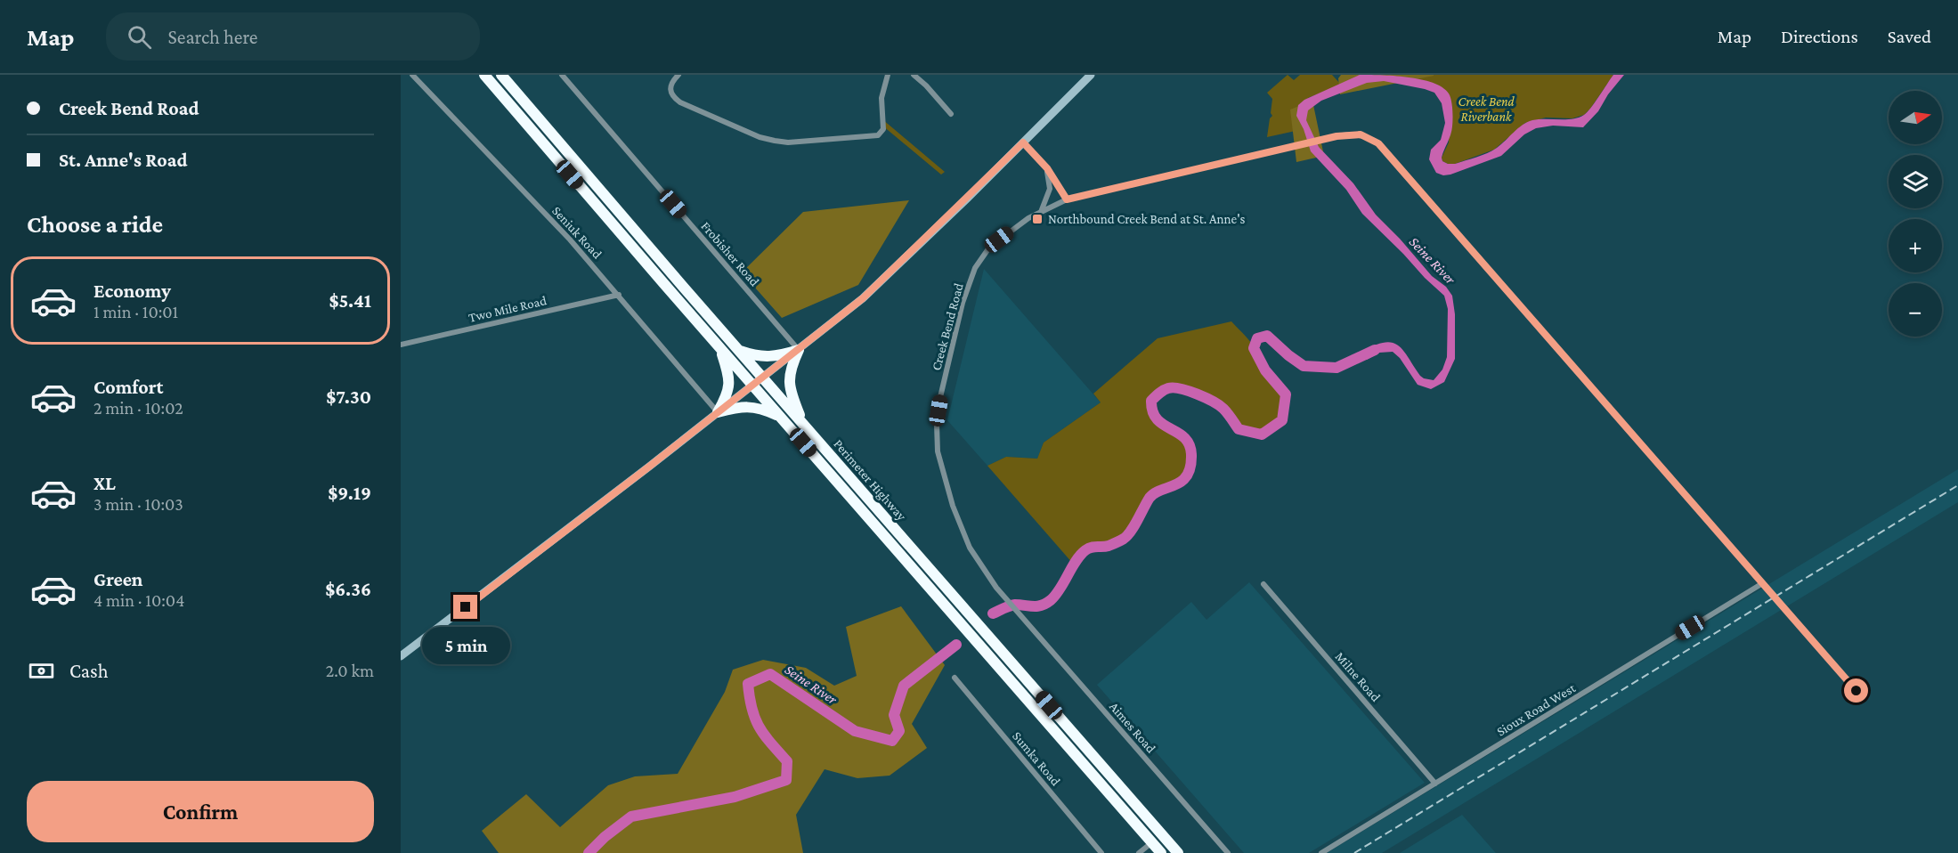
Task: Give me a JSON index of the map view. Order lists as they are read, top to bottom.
{
  "streets": {
    "highway": ["Perimeter Highway"],
    "street": [
      "Seniuk Road",
      "Frobisher Road",
      "Two Mile Road",
      "Creek Bend Road",
      "Milne Road",
      "Sioux Road West",
      "Aimes Road",
      "Sumka Road"
    ]
  },
  "crossings": [
    ["Seniuk Road", "Two Mile Road"],
    ["Creek Bend Road", "Sioux Road West"],
    ["Creek Bend Road", "Aimes Road"],
    ["Milne Road", "Sioux Road West"]
  ],
  "water": ["Seine River"],
  "parks": ["Creek Bend Riverbank"],
  "places": {
    "transit": ["Northbound Creek Bend at St. Anne's"]
  },
  "north": "right",
  "page": {
    "header": "Map",
    "search": "Search here",
    "nav": ["Map", "Directions", "Saved"],
    "banner": ["Creek Bend Road", "St. Anne's Road"],
    "map_buttons": ["+", "−"],
    "heading": "Choose a ride",
    "list": [
      {
        "name": "Economy",
        "note": "1 min · 10:01",
        "value": "$5.41"
      },
      {
        "name": "Comfort",
        "note": "2 min · 10:02",
        "value": "$7.30"
      },
      {
        "name": "XL",
        "note": "3 min · 10:03",
        "value": "$9.19"
      },
      {
        "name": "Green",
        "note": "4 min · 10:04",
        "value": "$6.36"
      }
    ],
    "bubble": "5 min",
    "pay": ["Cash", "2.0 km"],
    "buttons": "Confirm"
  }
}
